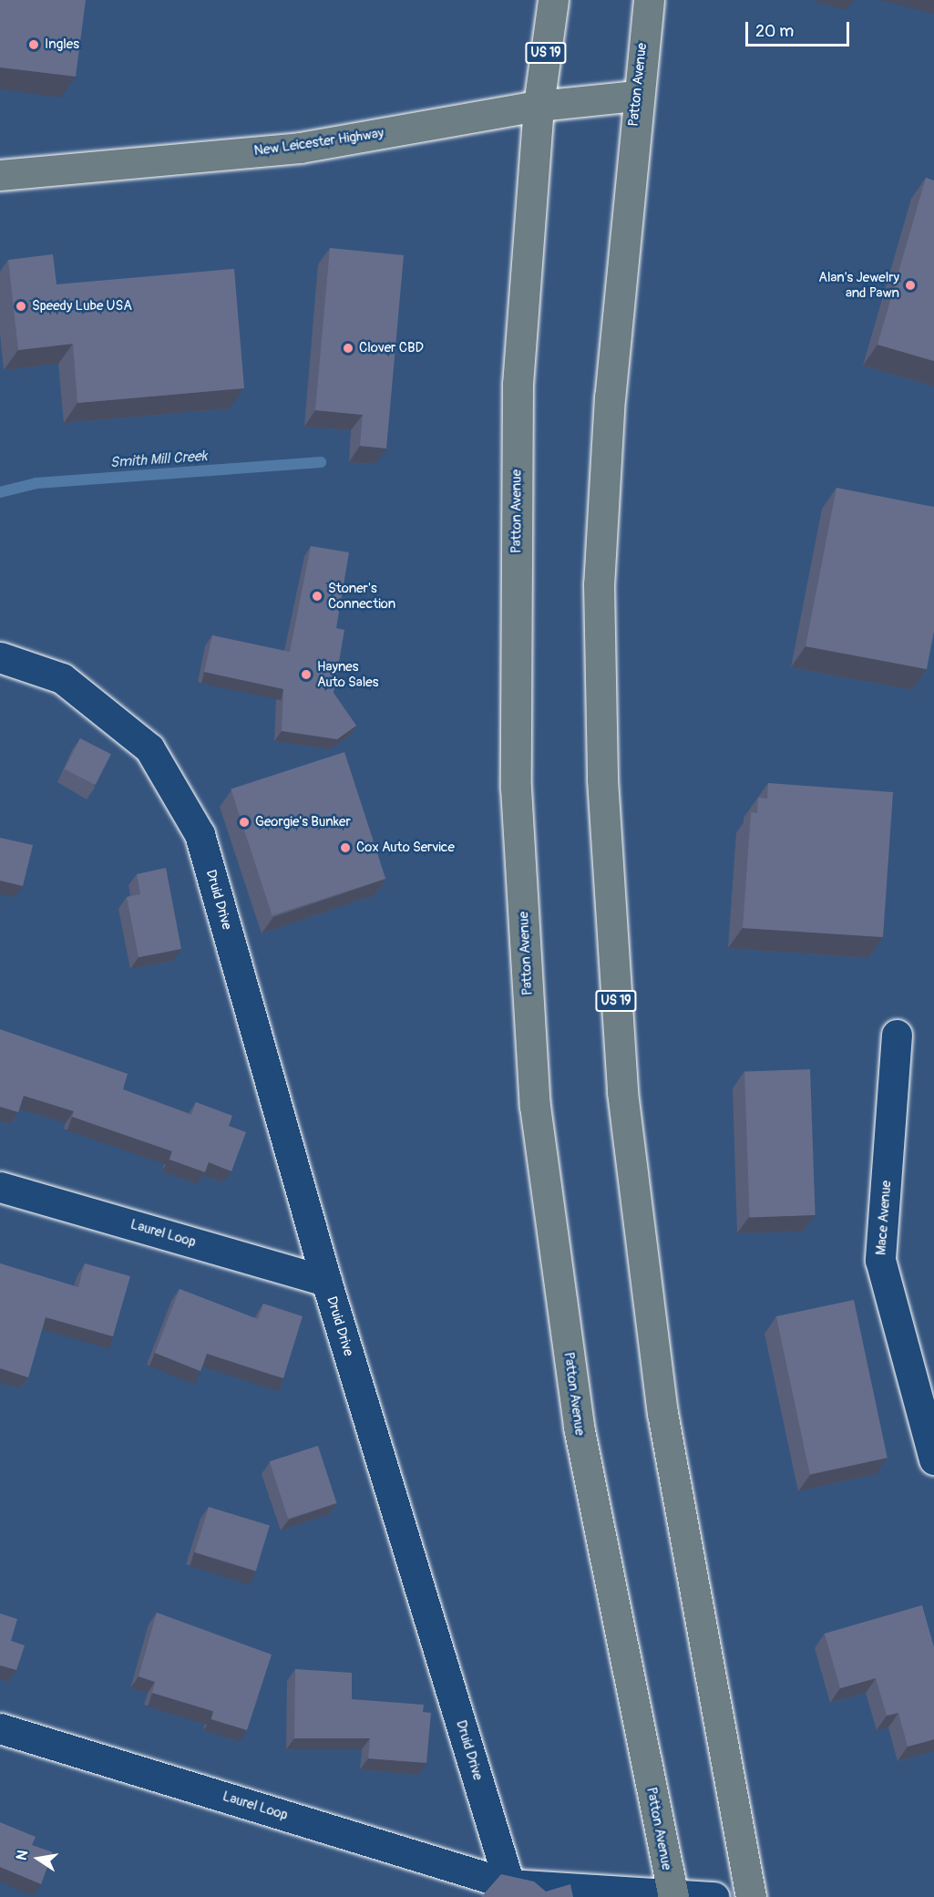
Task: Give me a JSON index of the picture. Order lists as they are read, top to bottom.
{
  "streets": {
    "main road": ["US 19", "Patton Avenue", "New Leicester Highway"],
    "street": ["Druid Drive", "Mace Avenue", "Laurel Loop"]
  },
  "crossings": [
    ["Patton Avenue", "New Leicester Highway"],
    ["Druid Drive", "Laurel Loop"]
  ],
  "water": ["Smith Mill Creek"],
  "places": [
    "Ingles",
    "Alan's Jewelry and Pawn",
    "Speedy Lube USA",
    "Clover CBD",
    "Stoner's Connection",
    "Haynes Auto Sales",
    "Georgie's Bunker",
    "Cox Auto Service"
  ],
  "scale_bar": "20 m",
  "north": "left"
}
